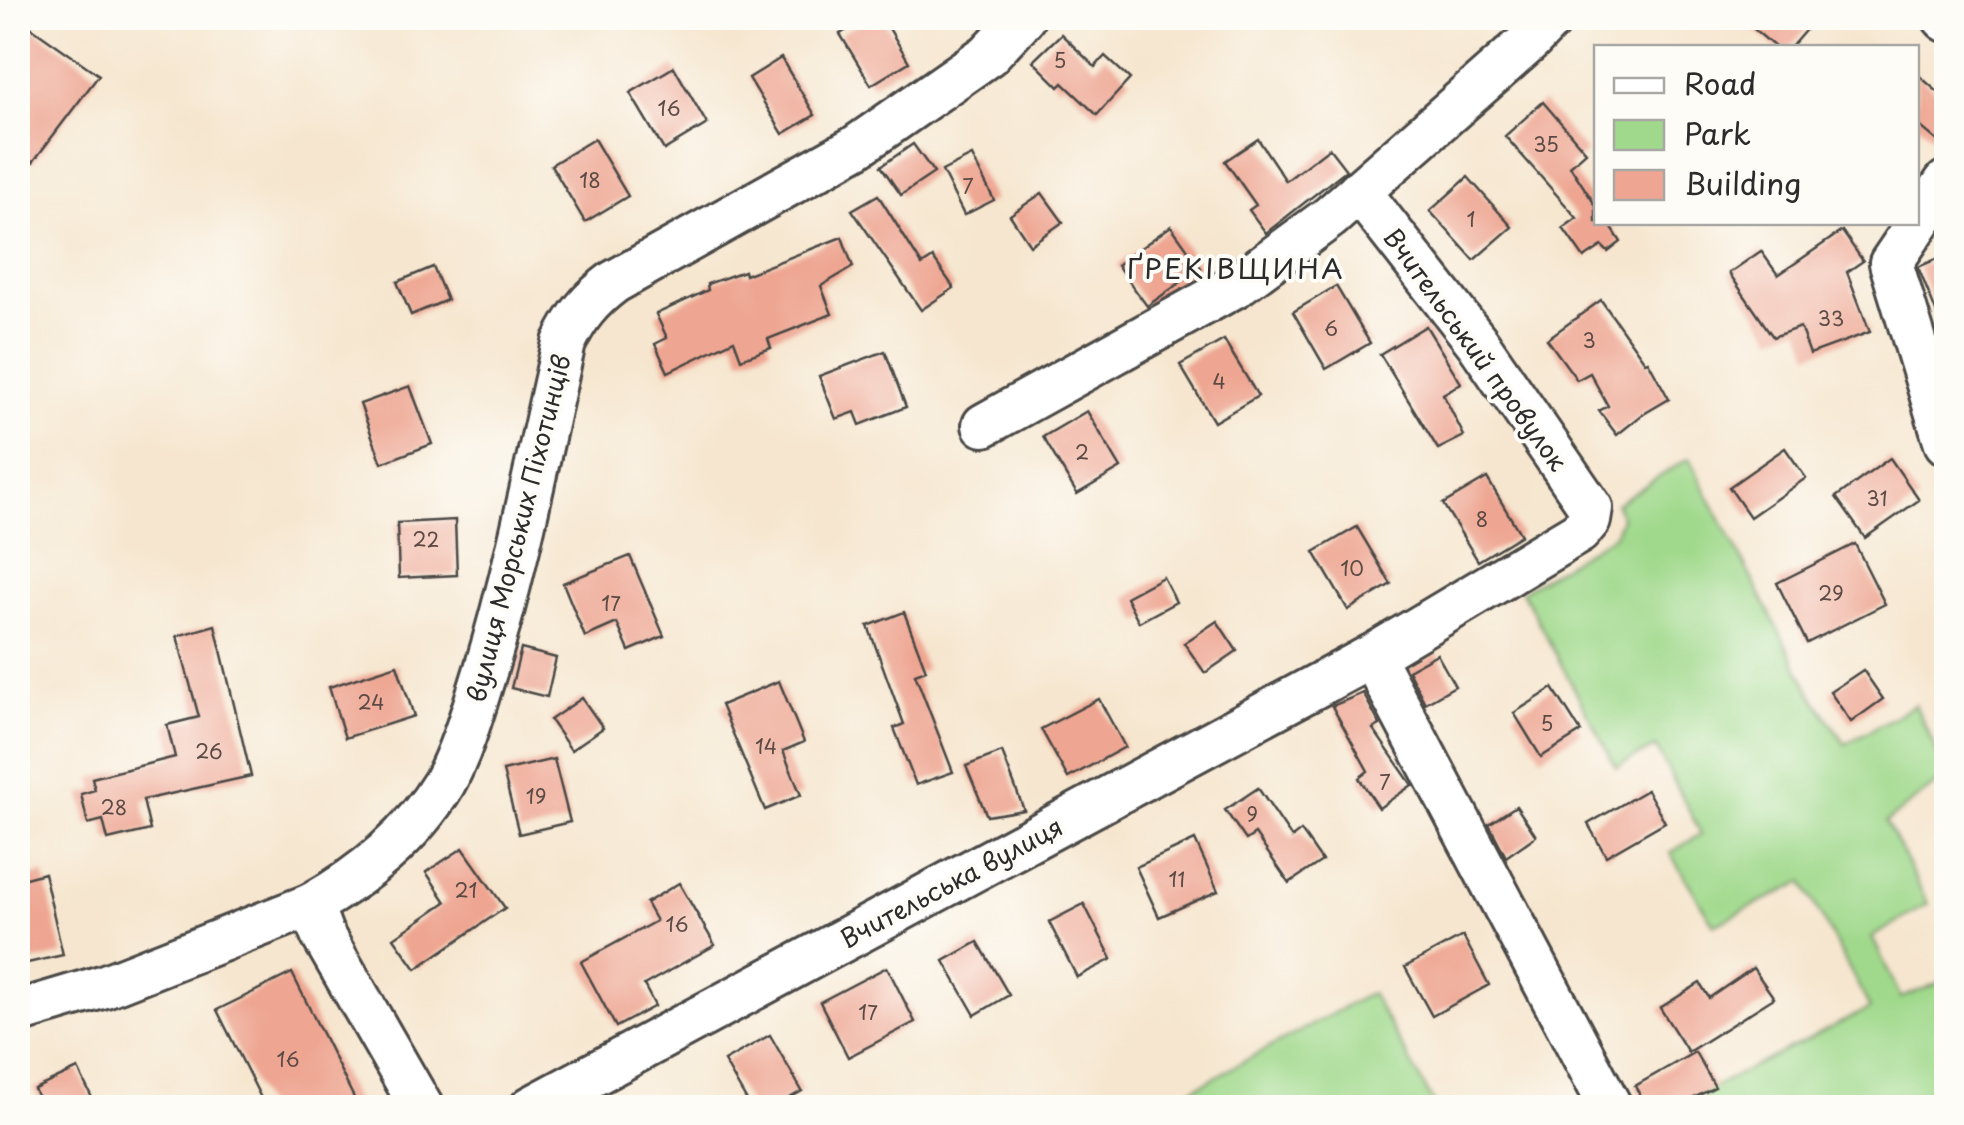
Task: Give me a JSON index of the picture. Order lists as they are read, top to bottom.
{
  "streets": {
    "street": ["Вчительський провулок", "вулиця Морських Піхотинців", "Вчительська вулиця"]
  },
  "crossings": [
    ["Вчительський провулок", "Вчительська вулиця"]
  ],
  "districts": ["ҐРЕКІВЩИНА"],
  "house_numbers": [
    "5",
    "16",
    "35",
    "18",
    "7",
    "1",
    "33",
    "6",
    "3",
    "4",
    "2",
    "31",
    "8",
    "22",
    "10",
    "29",
    "17",
    "24",
    "5",
    "14",
    "26",
    "7",
    "19",
    "28",
    "9",
    "11",
    "21",
    "16",
    "17",
    "16"
  ],
  "legend": ["Road", "Park", "Building"]
}
